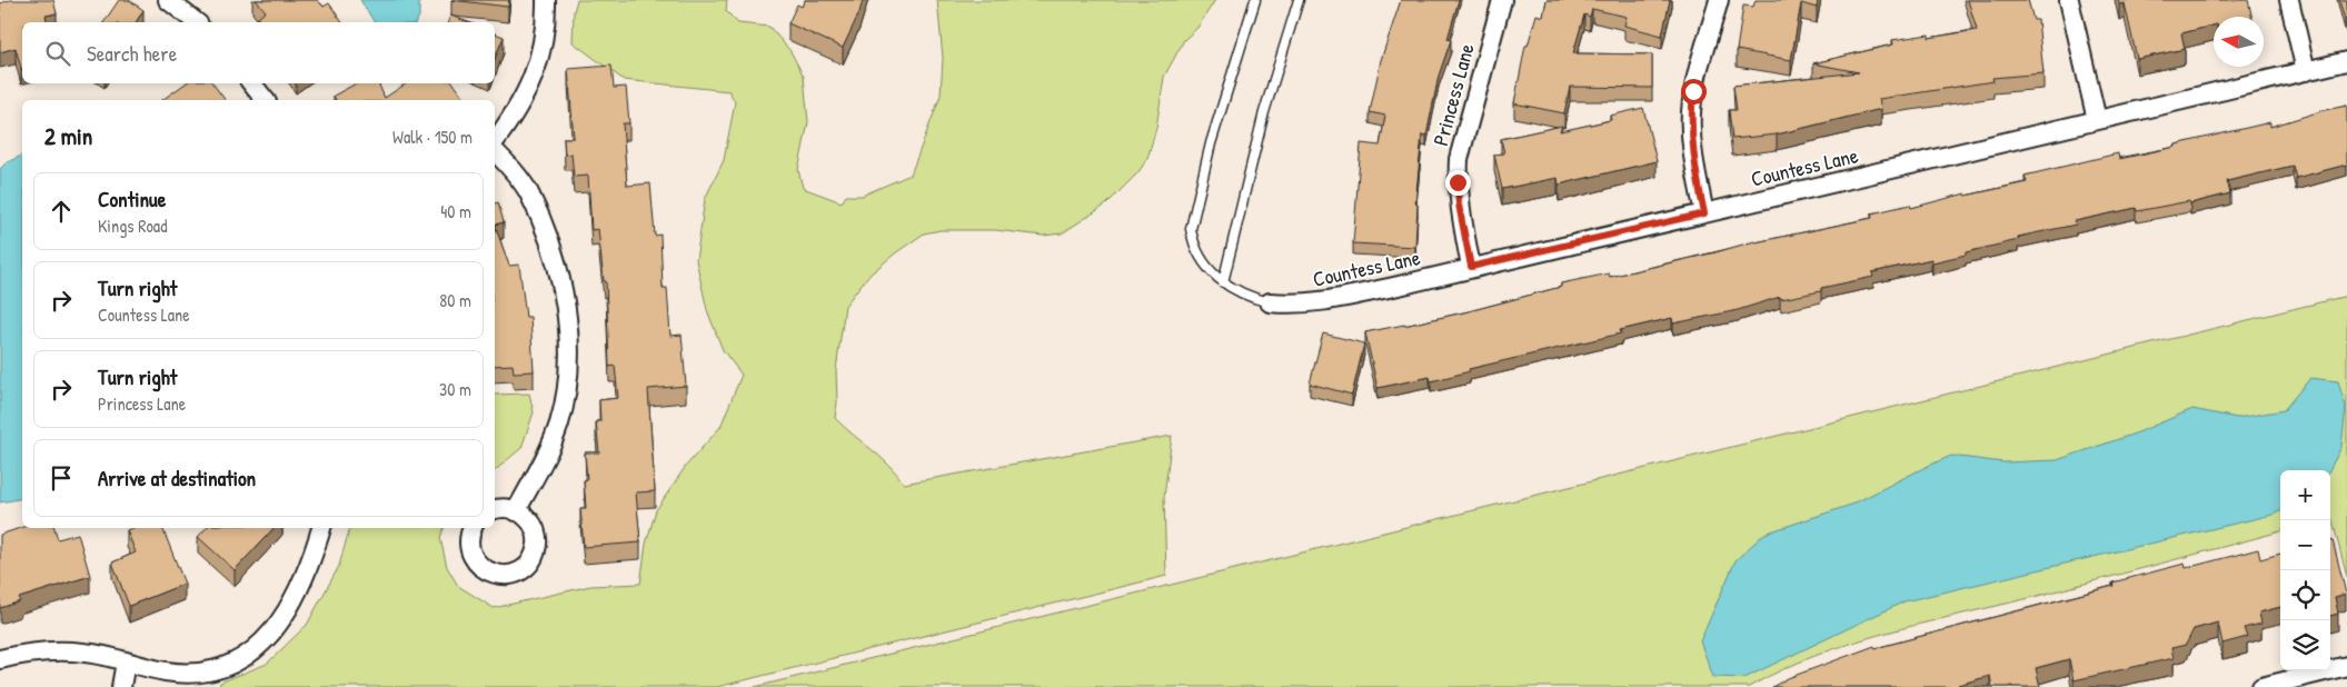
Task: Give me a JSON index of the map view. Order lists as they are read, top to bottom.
{
  "streets": {
    "street": ["Princess Lane", "Countess Lane"]
  },
  "crossings": [
    ["Princess Lane", "Countess Lane"]
  ],
  "north": "left",
  "page": {
    "search": "Search here",
    "heading": ["2 min", "Walk · 150 m"],
    "list": [
      ["Continue", "Kings Road", "40 m"],
      ["Turn right", "Countess Lane", "80 m"],
      ["Turn right", "Princess Lane", "30 m"],
      "Arrive at destination"
    ],
    "map_buttons": ["+", "−"]
  }
}
